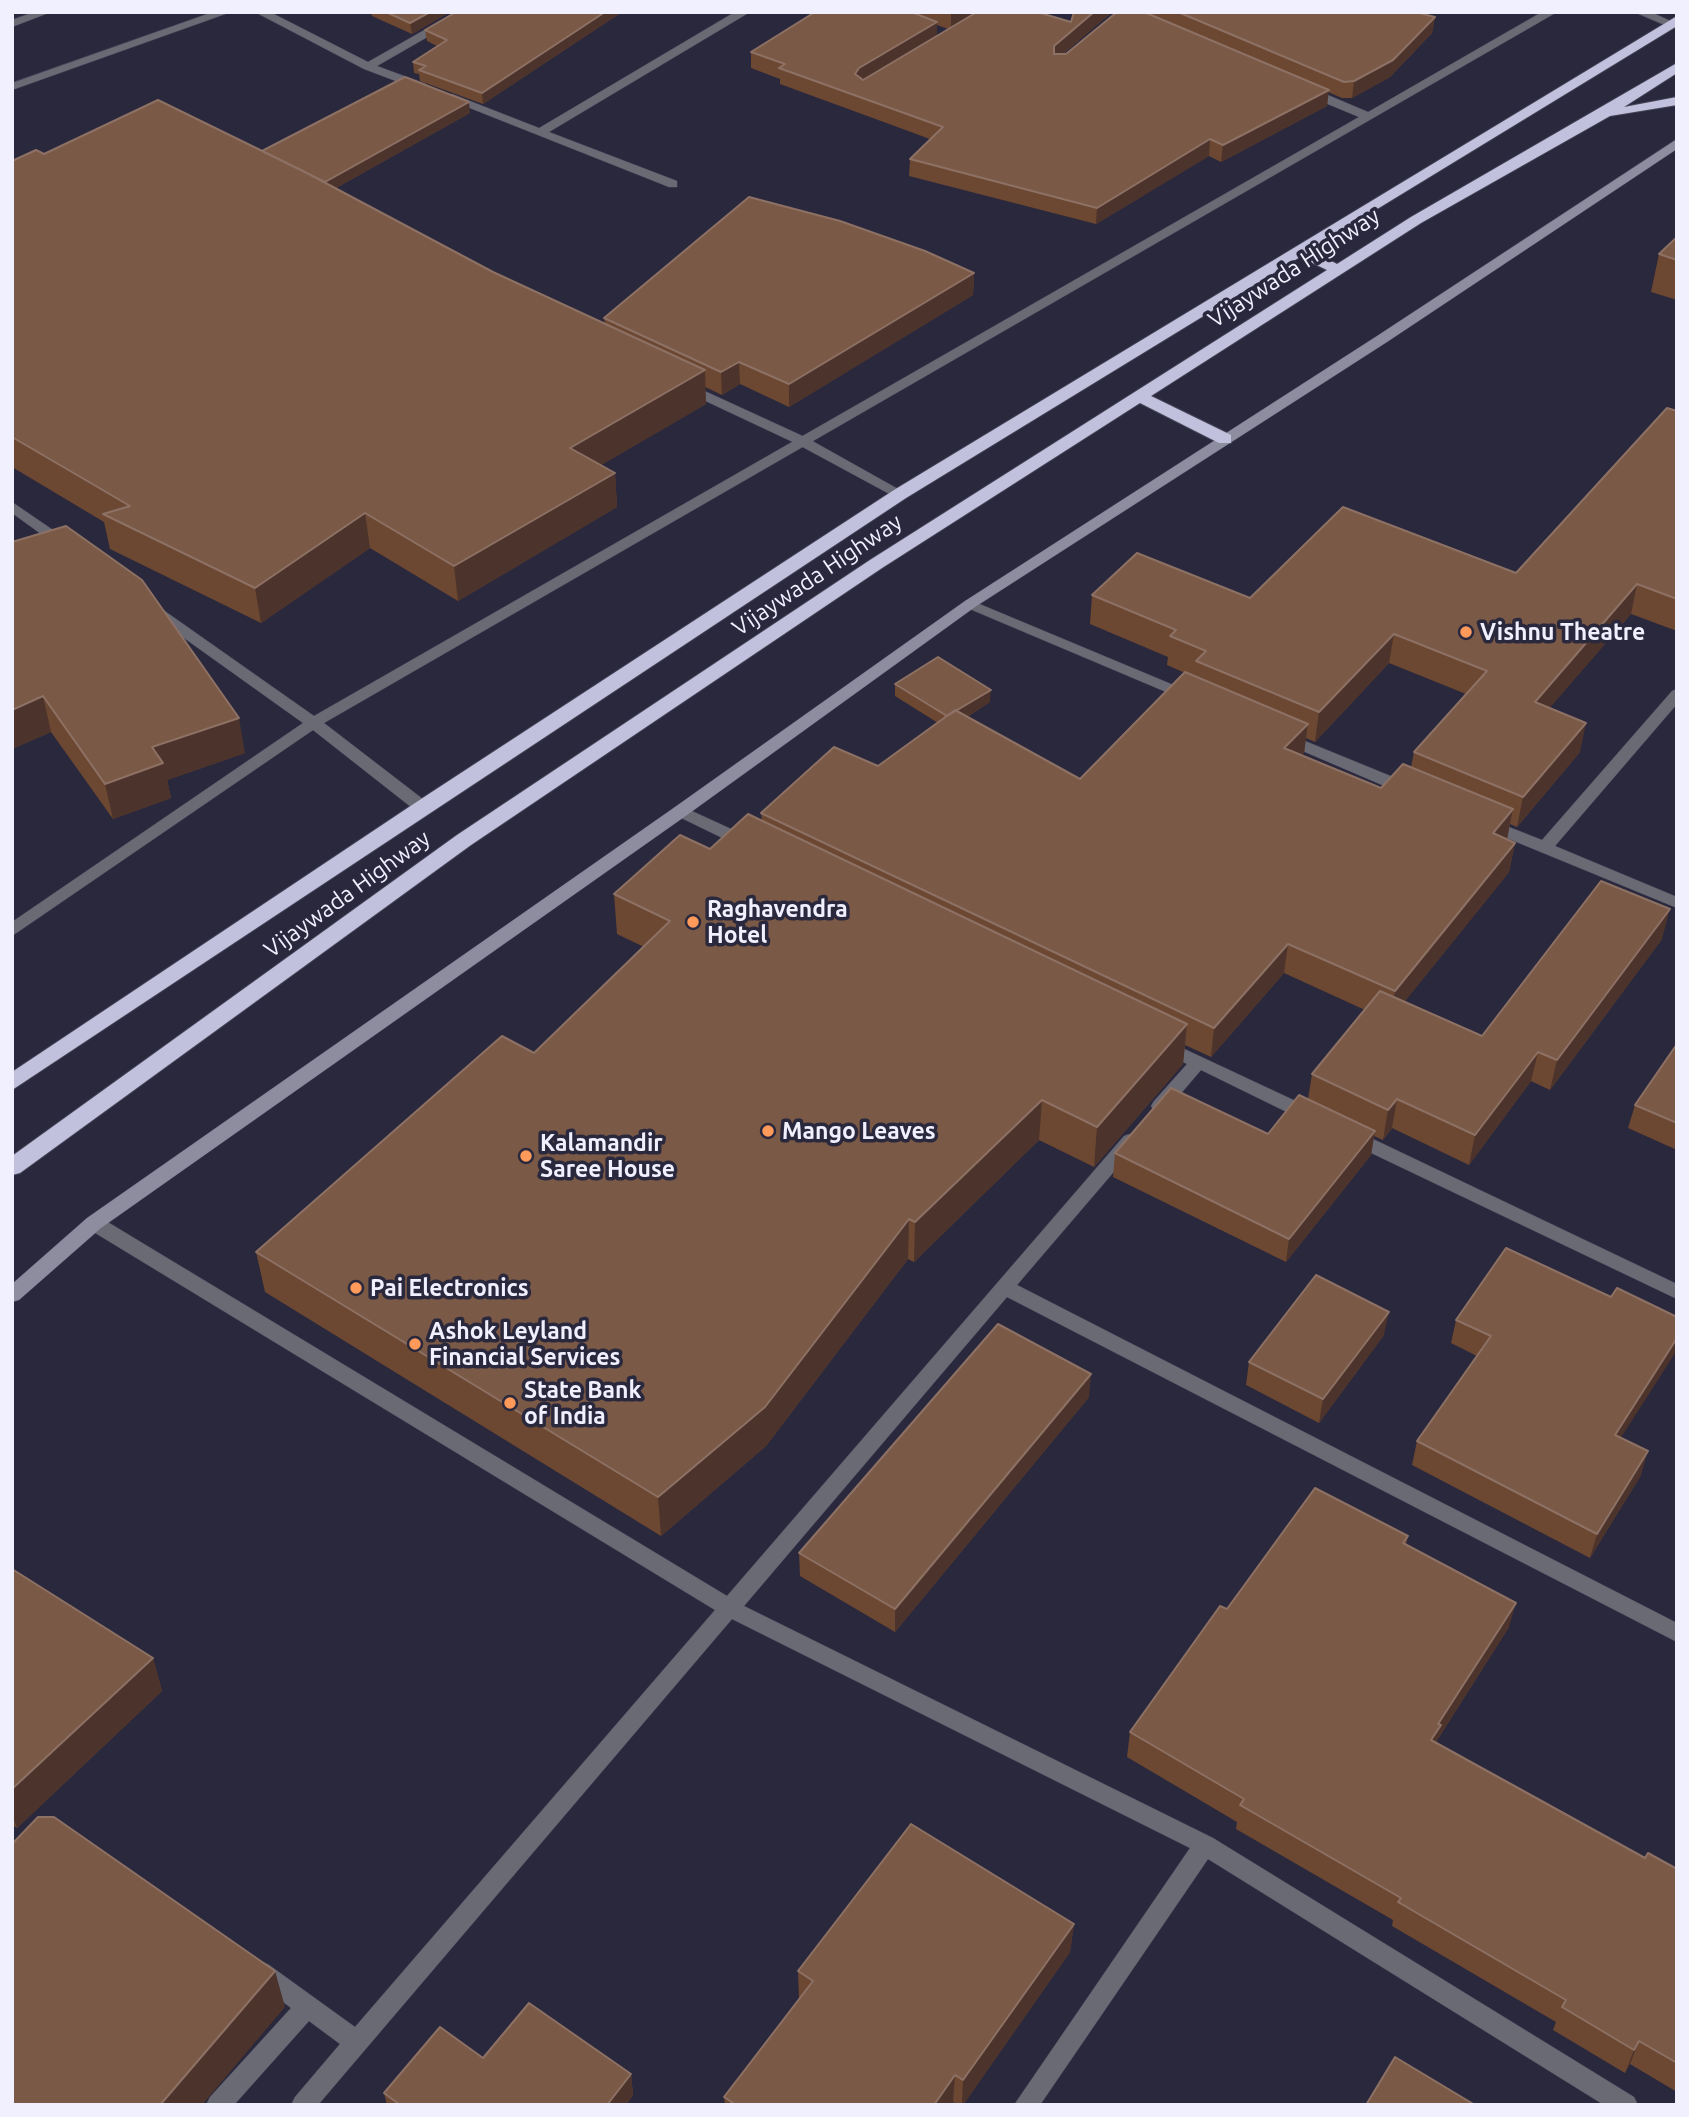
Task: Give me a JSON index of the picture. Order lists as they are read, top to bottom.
{
  "streets": {
    "highway": ["Vijaywada Highway"]
  },
  "places": [
    "Vishnu Theatre",
    "Raghavendra Hotel",
    "Mango Leaves",
    "Kalamandir Saree House",
    "Pai Electronics",
    "Ashok Leyland Financial Services",
    "State Bank of India"
  ]
}
